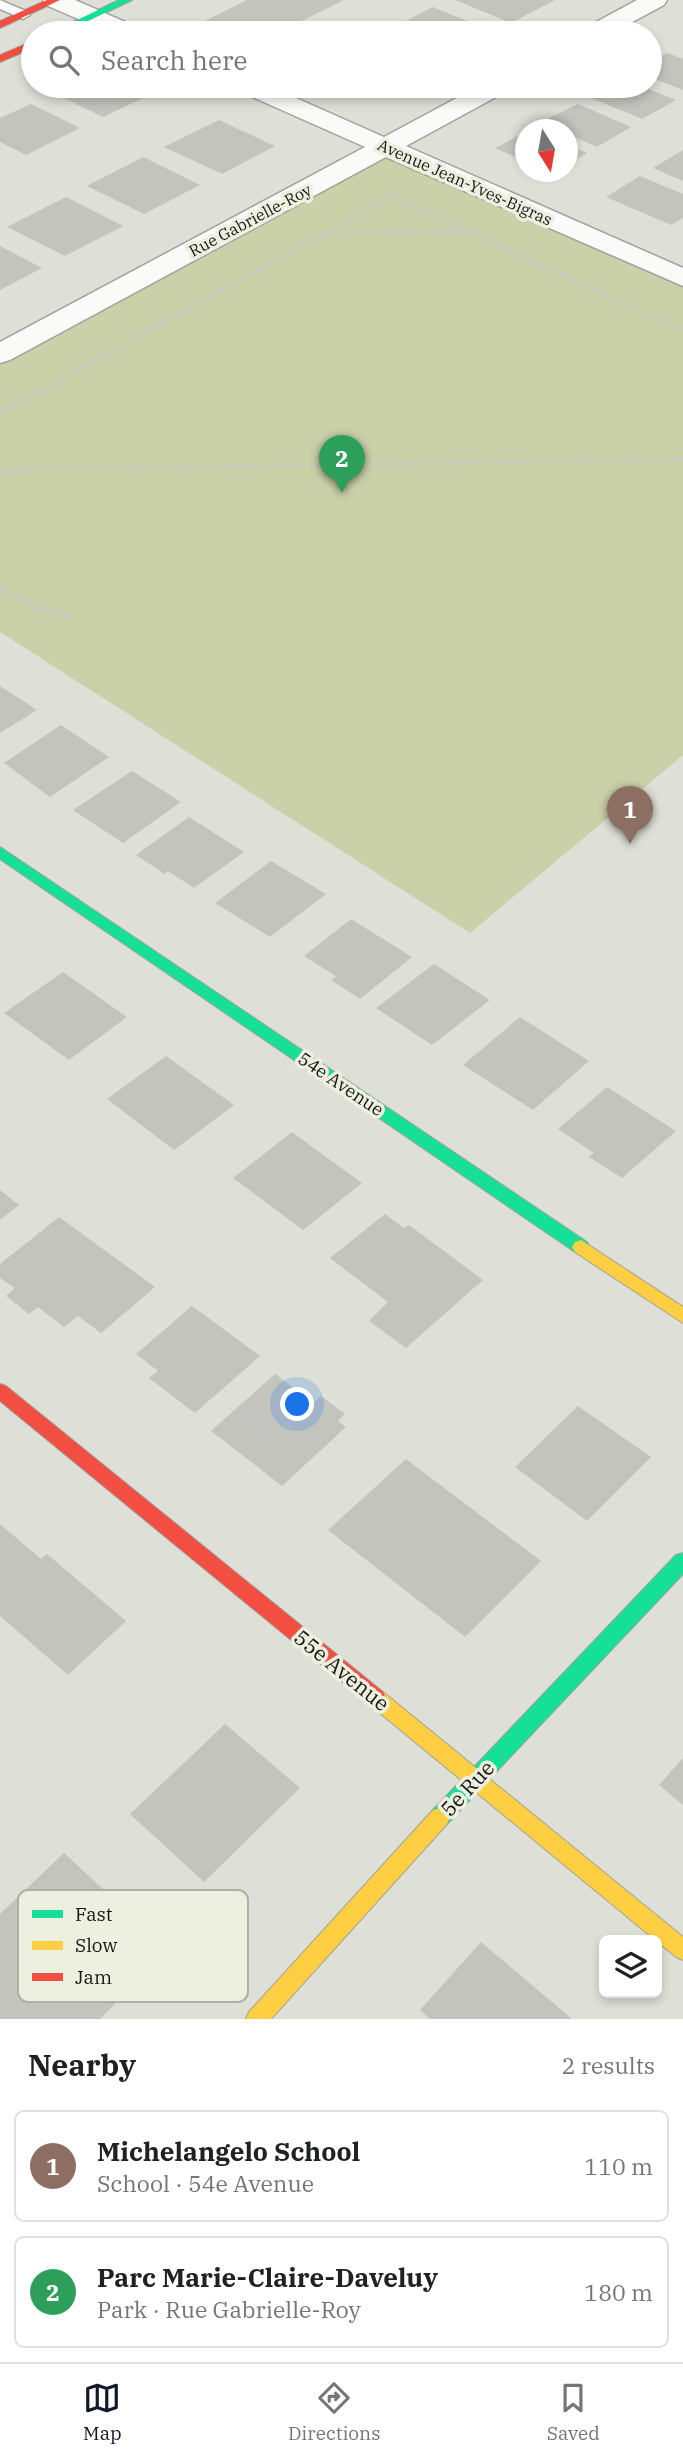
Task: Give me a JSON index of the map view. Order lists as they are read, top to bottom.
{
  "streets": {
    "street": [
      "Avenue Jean-Yves-Bigras",
      "Rue Gabrielle-Roy",
      "54e Avenue",
      "55e Avenue",
      "5e Rue"
    ]
  },
  "crossings": [
    ["Avenue Jean-Yves-Bigras", "Rue Gabrielle-Roy"],
    ["55e Avenue", "5e Rue"]
  ],
  "legend": ["Fast", "Slow", "Jam"],
  "north": "bottom",
  "page": {
    "search": "Search here",
    "pins": ["2", "1"],
    "heading": ["Nearby", "2 results"],
    "list": [
      {
        "mark": "1",
        "name": "Michelangelo School",
        "note": "School · 54e Avenue",
        "value": "110 m"
      },
      {
        "mark": "2",
        "name": "Parc Marie-Claire-Daveluy",
        "note": "Park · Rue Gabrielle-Roy",
        "value": "180 m"
      }
    ],
    "nav": ["Map", "Directions", "Saved"]
  }
}
